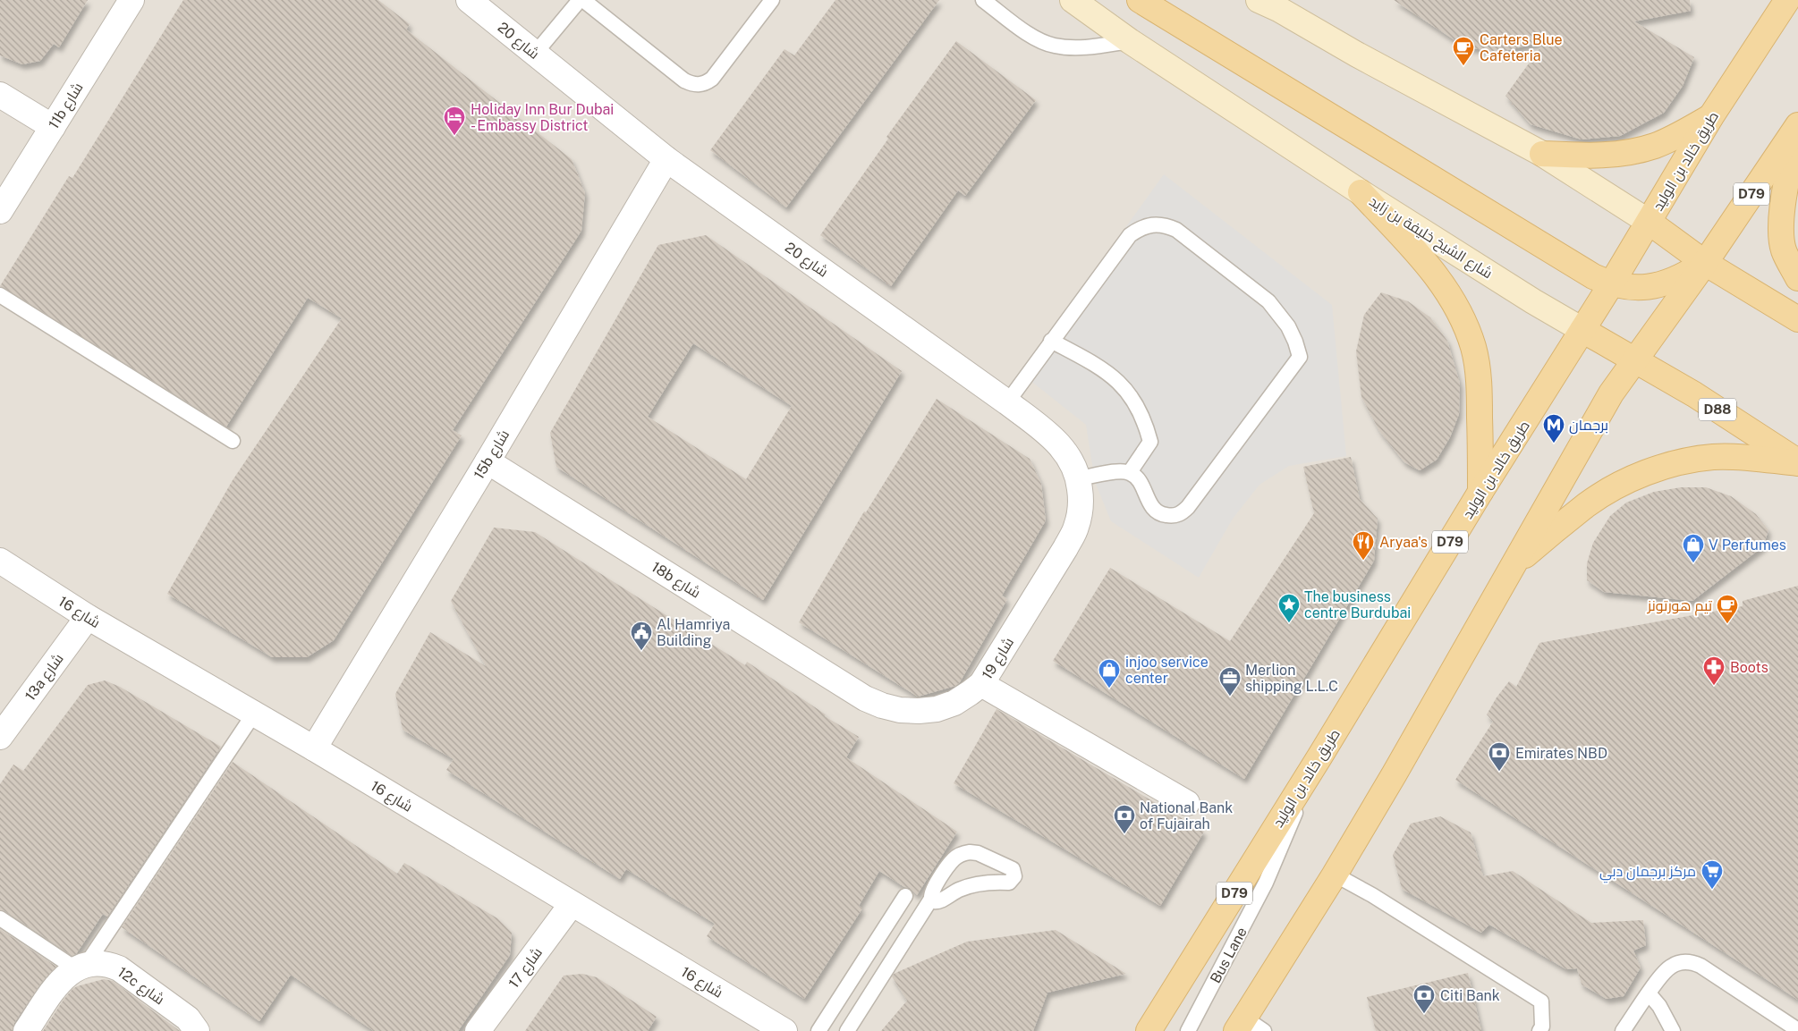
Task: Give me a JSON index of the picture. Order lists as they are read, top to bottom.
{
  "streets": {
    "main road": [
      "طريق خالد بن الوليد",
      "D79",
      "شارع الشيخ خليفة بن زايد",
      "D88"
    ],
    "street": [
      "شارع 20",
      "11b شارع",
      "15b شارع",
      "18b شارع",
      "شارع 16",
      "شارع 19",
      "13a شارع",
      "شارع 17",
      "12c شارع"
    ],
    "lane": ["Bus Lane"]
  },
  "crossings": [
    ["شارع 20", "15b شارع"],
    ["شارع 20", "شارع 19"],
    ["طريق خالد بن الوليد", "شارع الشيخ خليفة بن زايد"],
    ["طريق خالد بن الوليد", "Bus Lane"],
    ["D79", "شارع الشيخ خليفة بن زايد"],
    ["15b شارع", "18b شارع"],
    ["15b شارع", "شارع 16"],
    ["18b شارع", "شارع 19"],
    ["شارع 16", "13a شارع"],
    ["شارع 16", "شارع 17"]
  ],
  "places": {
    "cafe": ["Carters Blue Cafeteria", "تيم هورتونز"],
    "hotel": ["Holiday Inn Bur Dubai - Embassy District"],
    "metro station": ["برجمان"],
    "restaurant": ["Aryaa's"],
    "shop": ["V Perfumes", "injoo service center"],
    "place": ["The business centre Burdubai"],
    "public building": ["Al Hamriya Building"],
    "pharmacy": ["Boots"],
    "office": ["Merlion shipping L.L.C"],
    "bank": ["Emirates NBD", "National Bank of Fujairah", "Citi Bank"],
    "supermarket": ["مركز برجمان دبي"]
  }
}
